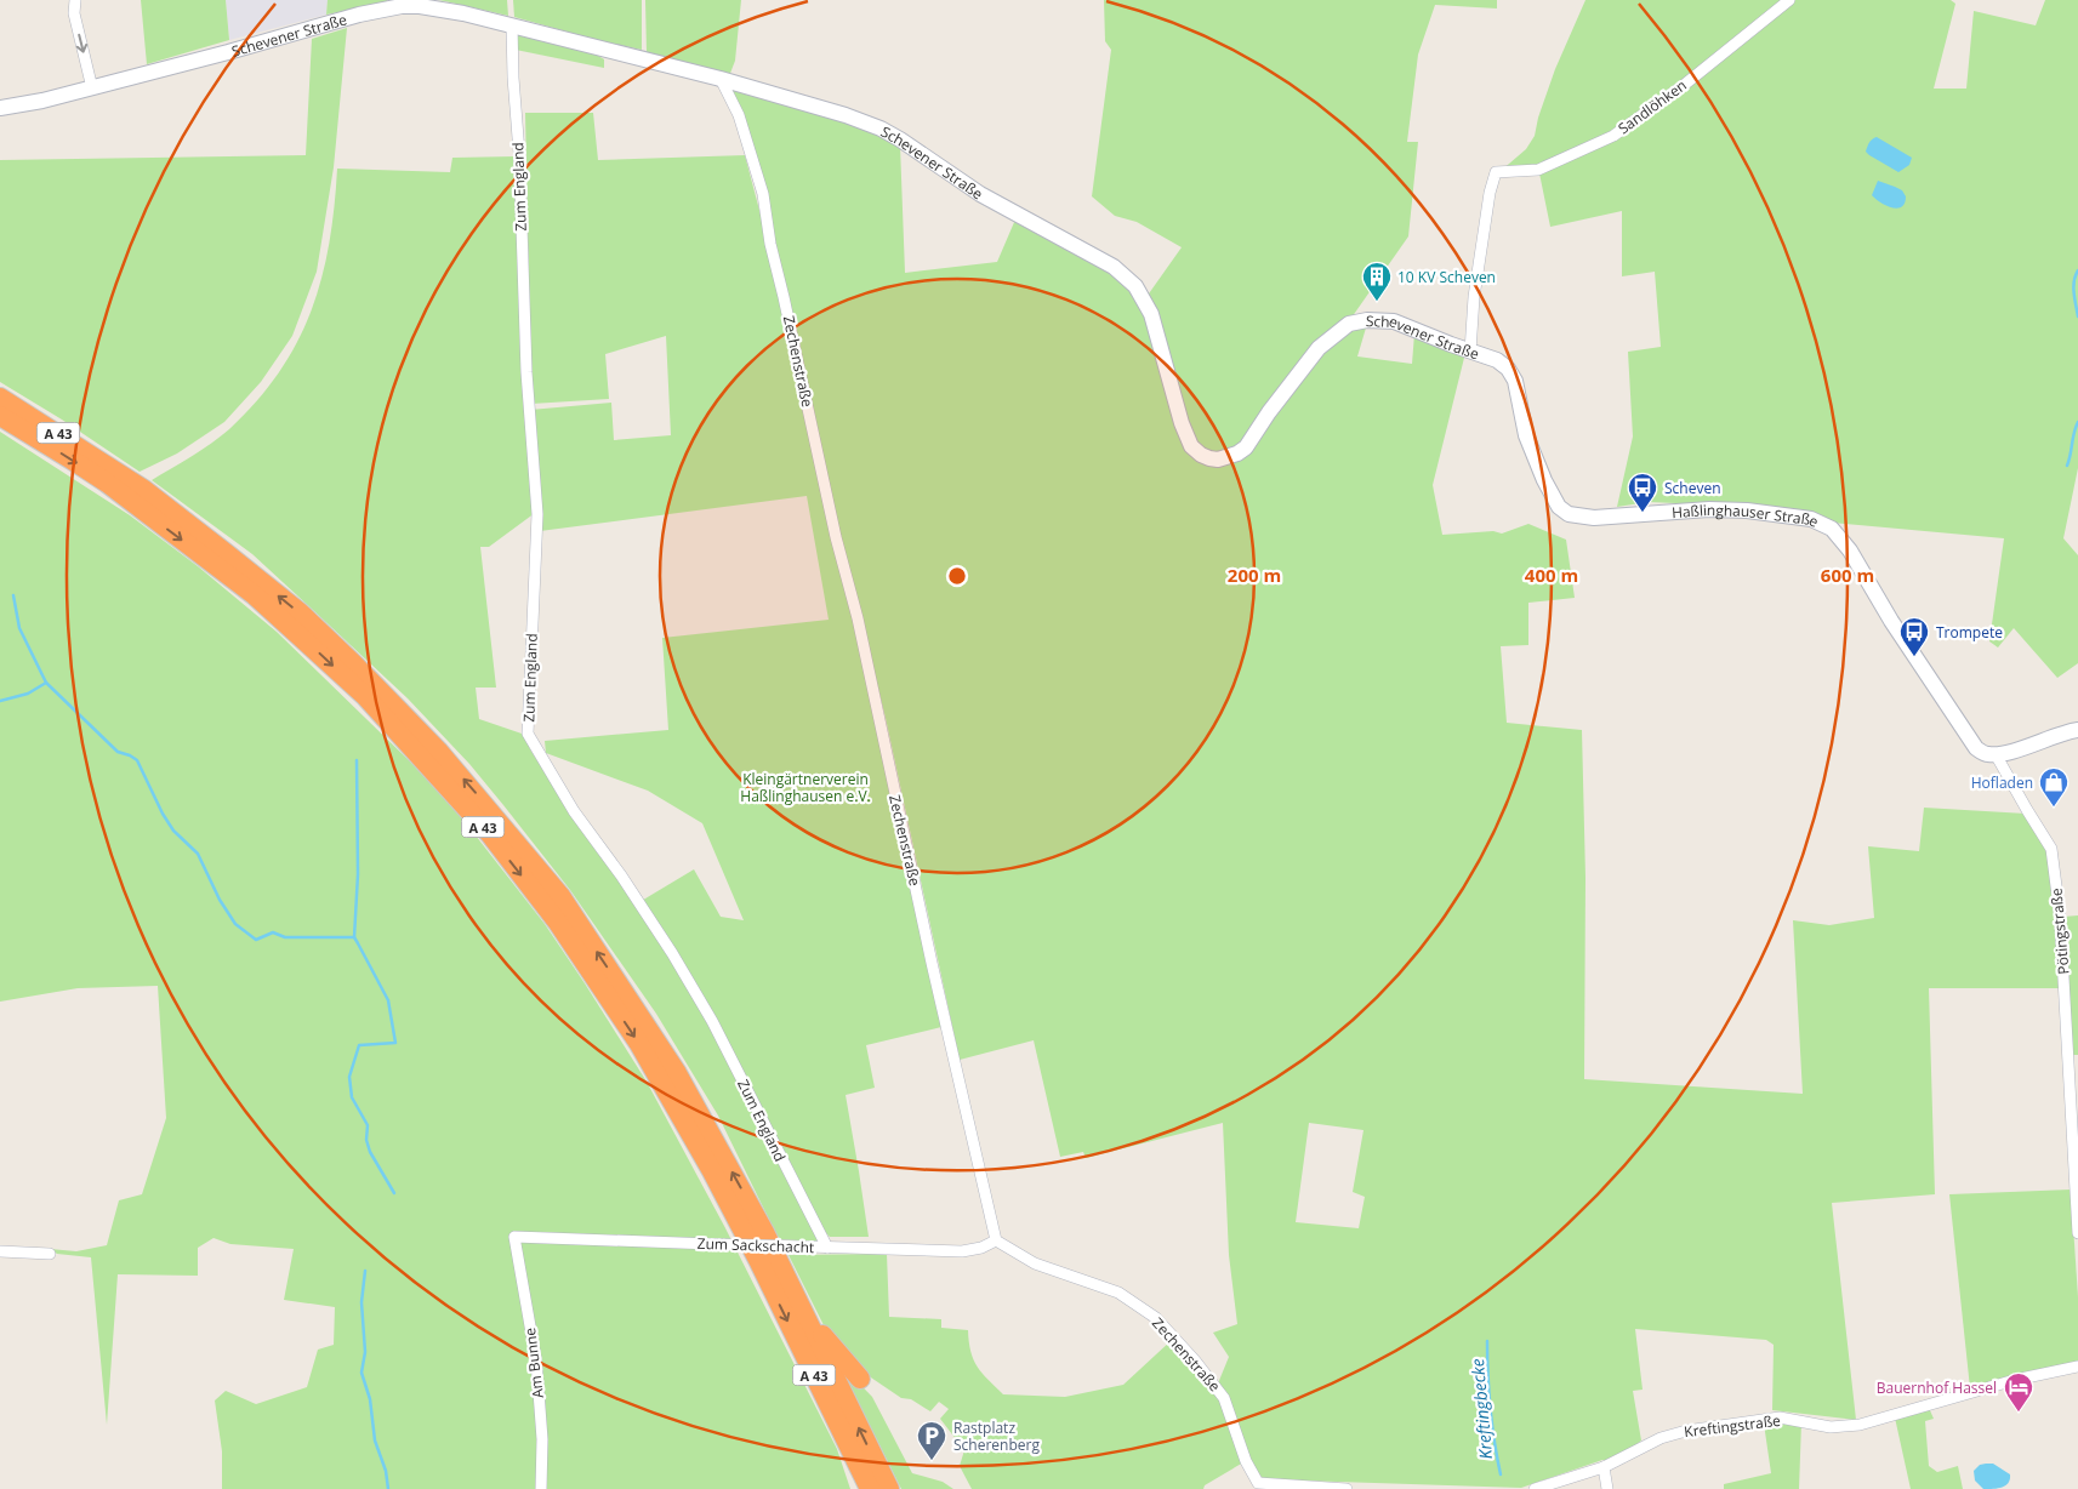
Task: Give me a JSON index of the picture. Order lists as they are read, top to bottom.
{
  "streets": {
    "highway": ["A 43"],
    "main road": ["Schevener Straße", "Haßlinghauser Straße"],
    "street": [
      "Sandlöhken",
      "Zum England",
      "Zechenstraße",
      "Pötingstraße",
      "Zum Sackschacht",
      "Am Bunne",
      "Kreftingstraße"
    ]
  },
  "crossings": [
    ["Schevener Straße", "Sandlöhken"],
    ["Schevener Straße", "Zum England"],
    ["Schevener Straße", "Zechenstraße"],
    ["Schevener Straße", "Haßlinghauser Straße"],
    ["Zum England", "Zum Sackschacht"],
    ["Zechenstraße", "Zum Sackschacht"],
    ["Haßlinghauser Straße", "Pötingstraße"],
    ["Zum Sackschacht", "Am Bunne"]
  ],
  "water": ["Kreftingbecke"],
  "parks": ["Kleingärtnerverein Haßlinghausen e.V."],
  "places": {
    "building": ["10 KV Scheven"],
    "bus stop": ["Scheven", "Trompete"],
    "shop": ["Hofladen"],
    "hotel": ["Bauernhof Hassel"],
    "parking": ["Rastplatz Scherenberg"]
  },
  "rings": ["200 m", "400 m", "600 m"]
}
